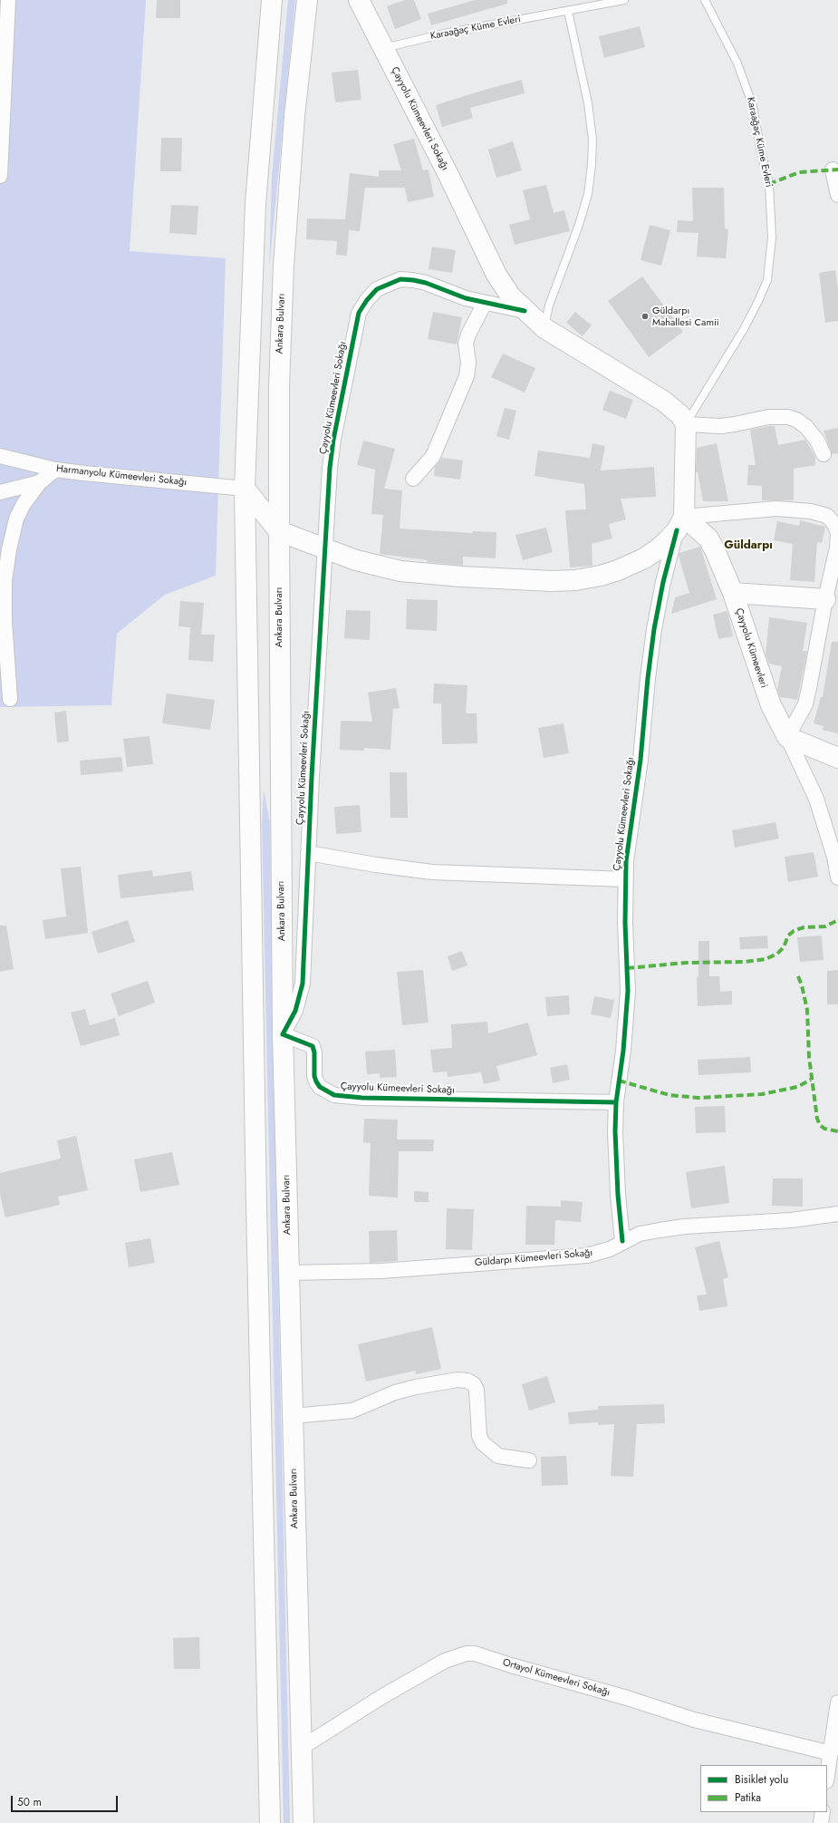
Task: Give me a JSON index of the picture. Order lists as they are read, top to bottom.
{
  "streets": {
    "main road": ["Çayyolu Kümeevleri Sokağı", "Ankara Bulvarı", "Çayyolu Kümeevleri"],
    "street": ["Harmanyolu Kümeevleri Sokağı", "Güldarpı Kümeevleri Sokağı", "Ortayol Kümeevleri Sokağı"],
    "lane": ["Karaağaç Küme Evleri"]
  },
  "crossings": [
    ["Karaağaç Küme Evleri", "Çayyolu Kümeevleri Sokağı"],
    ["Çayyolu Kümeevleri Sokağı", "Ankara Bulvarı"],
    ["Çayyolu Kümeevleri Sokağı", "Çayyolu Kümeevleri"],
    ["Çayyolu Kümeevleri Sokağı", "Güldarpı Kümeevleri Sokağı"],
    ["Ankara Bulvarı", "Güldarpı Kümeevleri Sokağı"],
    ["Ankara Bulvarı", "Ortayol Kümeevleri Sokağı"]
  ],
  "districts": ["Güldarpı"],
  "places": ["Güldarpı Mahallesi Camii"],
  "legend": ["Bisiklet yolu", "Patika"],
  "scale_bar": "50 m"
}
